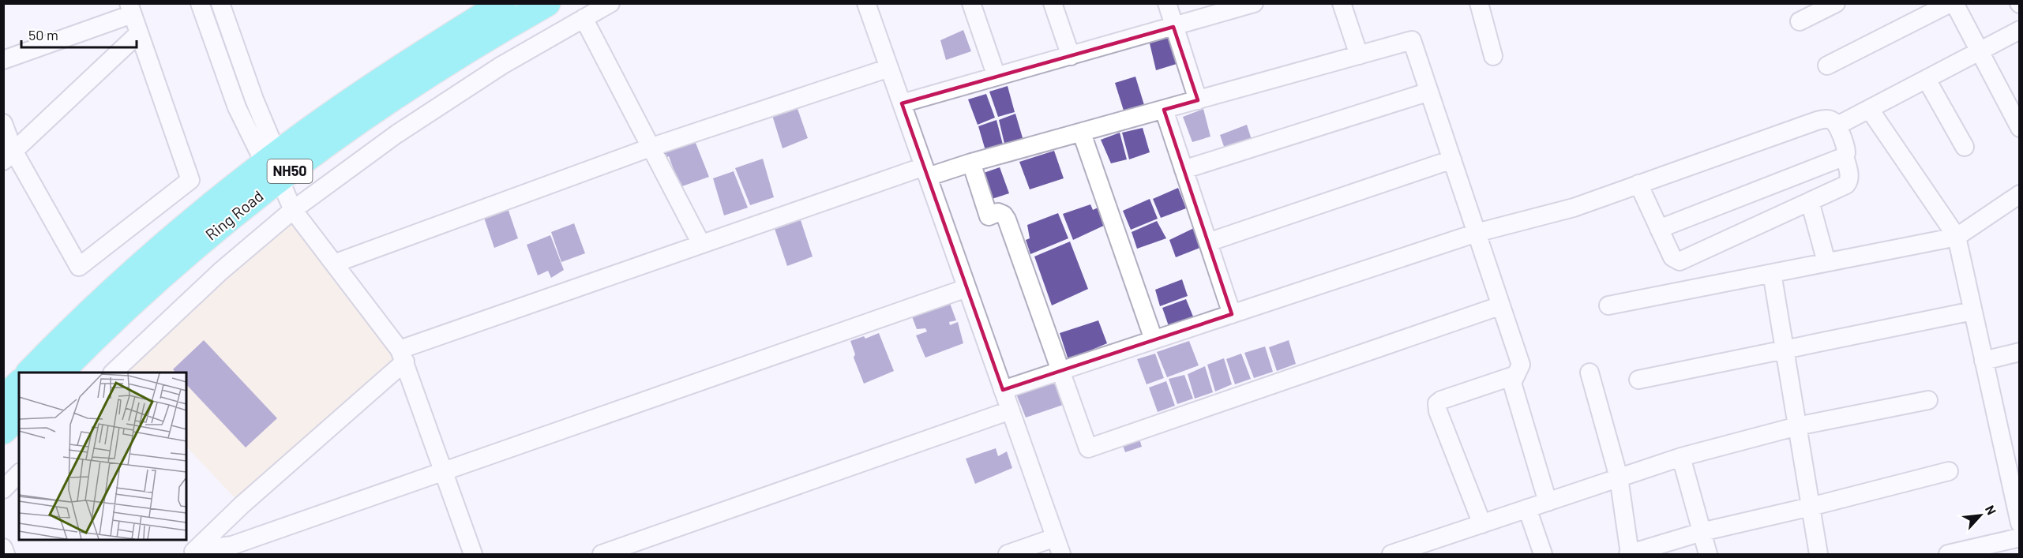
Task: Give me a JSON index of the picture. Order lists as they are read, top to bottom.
{
  "streets": {
    "highway": ["NH50", "Ring Road"]
  },
  "scale_bar": "50 m",
  "north": "top right"
}
